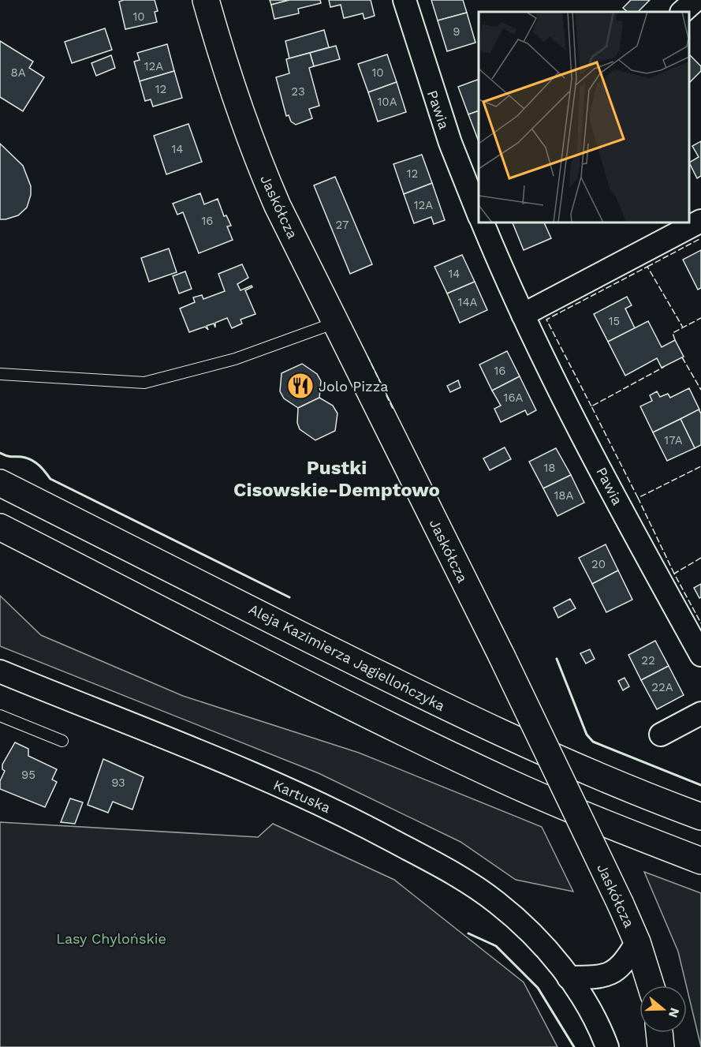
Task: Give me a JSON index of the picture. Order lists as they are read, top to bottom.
{
  "streets": {
    "main road": ["Jaskółcza", "Aleja Kazimierza Jagiellończyka"],
    "street": ["Pawia", "Kartuska"]
  },
  "districts": ["Pustki Cisowskie-Demptowo"],
  "parks": ["Lasy Chylońskie"],
  "places": {
    "restaurant": ["Jolo Pizza"]
  },
  "house_numbers": [
    "10",
    "9",
    "12A",
    "8A",
    "10",
    "12",
    "23",
    "10A",
    "14",
    "12",
    "12A",
    "16",
    "27",
    "14",
    "14A",
    "15",
    "16",
    "16A",
    "17A",
    "18",
    "18A",
    "20",
    "22",
    "22A",
    "95",
    "93"
  ],
  "north": "right"
}
